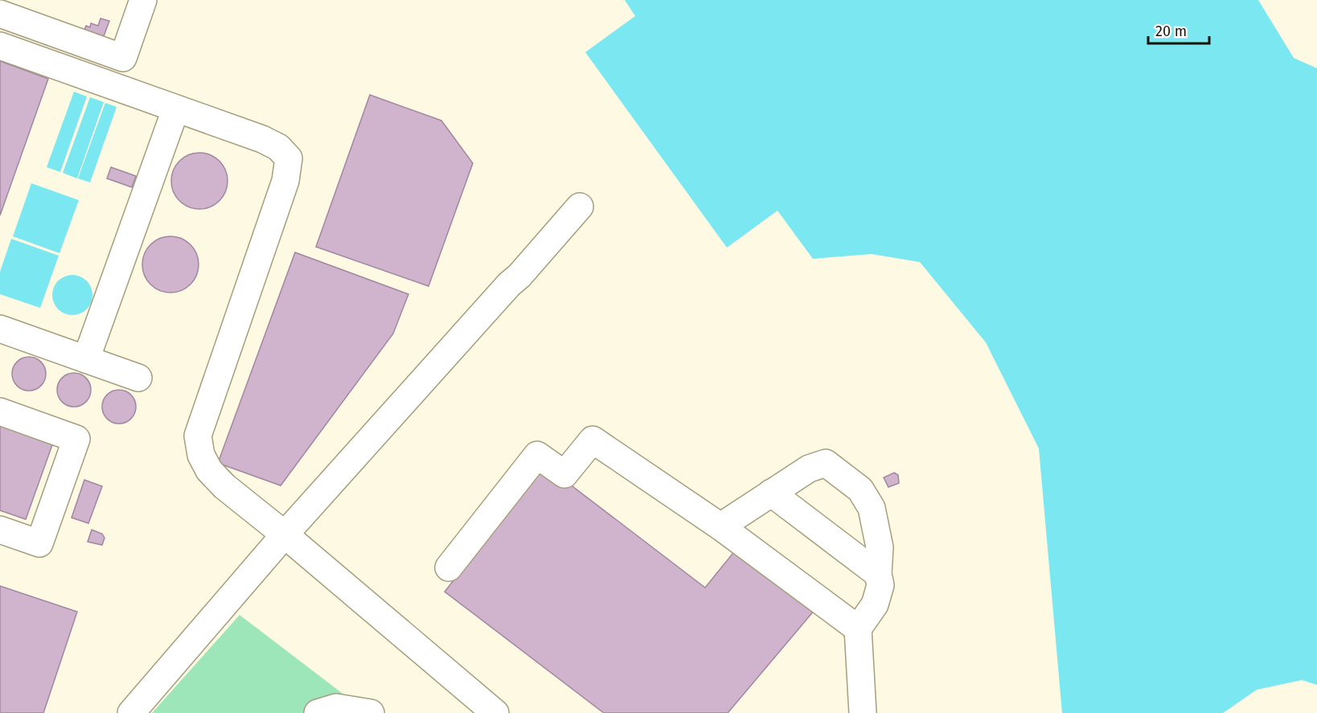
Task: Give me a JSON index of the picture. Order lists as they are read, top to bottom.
{
  "scale_bar": "20 m"
}
